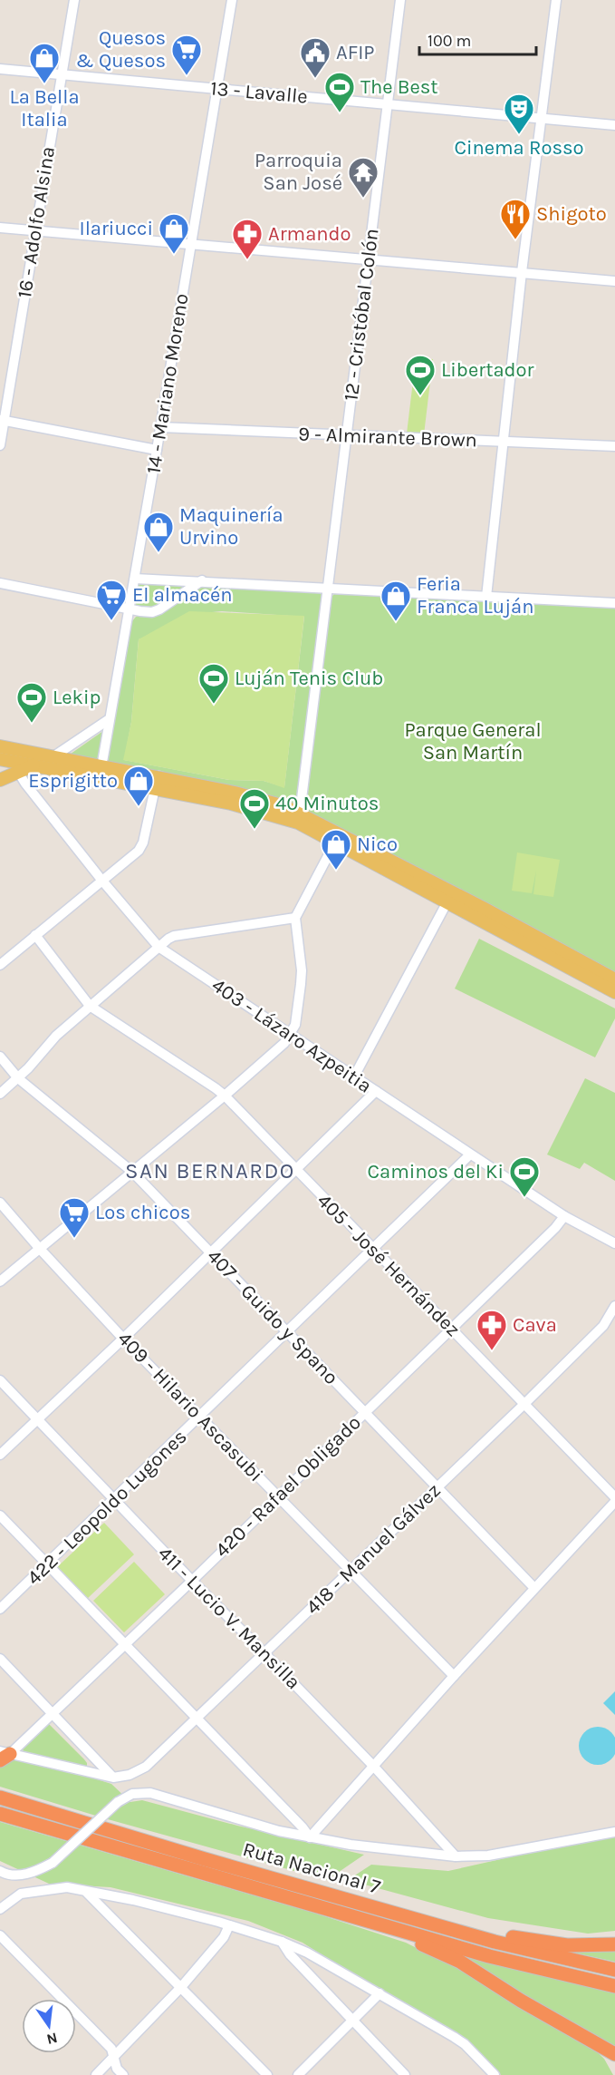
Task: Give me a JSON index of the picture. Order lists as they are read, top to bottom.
{
  "streets": {
    "highway": ["Ruta Nacional 7"],
    "street": [
      "13 - Lavalle",
      "16 - Adolfo Alsina",
      "12 - Cristóbal Colón",
      "14 - Mariano Moreno",
      "9 - Almirante Brown",
      "403 - Lázaro Azpeitia",
      "405 - José Hernández",
      "407 - Guido y Spano",
      "409 - Hilario Ascasubi",
      "420 - Rafael Obligado",
      "422 - Leopoldo Lugones",
      "418 - Manuel Gálvez",
      "411 - Lucio V. Mansilla"
    ]
  },
  "crossings": [
    ["13 - Lavalle", "16 - Adolfo Alsina"],
    ["13 - Lavalle", "12 - Cristóbal Colón"],
    ["13 - Lavalle", "14 - Mariano Moreno"],
    ["12 - Cristóbal Colón", "9 - Almirante Brown"],
    ["14 - Mariano Moreno", "9 - Almirante Brown"],
    ["403 - Lázaro Azpeitia", "420 - Rafael Obligado"],
    ["403 - Lázaro Azpeitia", "422 - Leopoldo Lugones"],
    ["405 - José Hernández", "420 - Rafael Obligado"],
    ["405 - José Hernández", "422 - Leopoldo Lugones"],
    ["405 - José Hernández", "418 - Manuel Gálvez"],
    ["407 - Guido y Spano", "420 - Rafael Obligado"],
    ["407 - Guido y Spano", "422 - Leopoldo Lugones"],
    ["407 - Guido y Spano", "418 - Manuel Gálvez"],
    ["409 - Hilario Ascasubi", "420 - Rafael Obligado"],
    ["409 - Hilario Ascasubi", "422 - Leopoldo Lugones"],
    ["409 - Hilario Ascasubi", "418 - Manuel Gálvez"],
    ["420 - Rafael Obligado", "411 - Lucio V. Mansilla"],
    ["422 - Leopoldo Lugones", "411 - Lucio V. Mansilla"],
    ["418 - Manuel Gálvez", "411 - Lucio V. Mansilla"]
  ],
  "districts": ["SAN BERNARDO"],
  "parks": ["Parque General San Martín"],
  "places": {
    "supermarket": ["Quesos & Quesos", "El almacén", "Los chicos"],
    "public building": ["AFIP"],
    "shop": [
      "La Bella Italia",
      "Ilariucci",
      "Maquinería Urvino",
      "Feria Franca Luján",
      "Esprigitto",
      "Nico"
    ],
    "sports": [
      "The Best",
      "Libertador",
      "Luján Tenis Club",
      "Lekip",
      "40 Minutos",
      "Caminos del Ki"
    ],
    "theatre": ["Cinema Rosso"],
    "temple": ["Parroquia San José"],
    "restaurant": ["Shigoto"],
    "pharmacy": ["Armando", "Cava"]
  },
  "scale_bar": "100 m",
  "north": "bottom"
}
